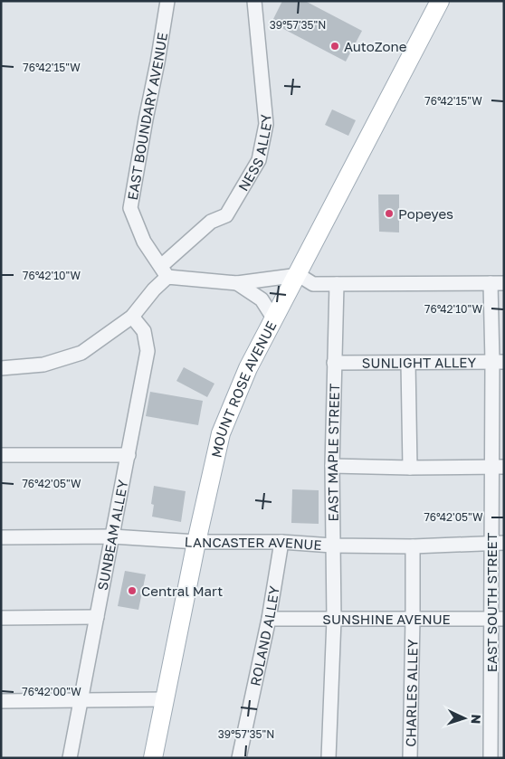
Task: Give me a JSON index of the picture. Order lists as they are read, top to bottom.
{
  "streets": {
    "main road": ["MOUNT ROSE AVENUE"],
    "street": [
      "EAST BOUNDARY AVENUE",
      "NESS ALLEY",
      "SUNLIGHT ALLEY",
      "EAST MAPLE STREET",
      "SUNBEAM ALLEY",
      "LANCASTER AVENUE",
      "EAST SOUTH STREET",
      "SUNSHINE AVENUE",
      "ROLAND ALLEY",
      "CHARLES ALLEY"
    ]
  },
  "crossings": [
    ["EAST BOUNDARY AVENUE", "NESS ALLEY"],
    ["NESS ALLEY", "SUNBEAM ALLEY"],
    ["SUNLIGHT ALLEY", "EAST MAPLE STREET"],
    ["SUNLIGHT ALLEY", "EAST SOUTH STREET"],
    ["MOUNT ROSE AVENUE", "LANCASTER AVENUE"],
    ["EAST MAPLE STREET", "LANCASTER AVENUE"],
    ["EAST MAPLE STREET", "SUNSHINE AVENUE"],
    ["SUNBEAM ALLEY", "LANCASTER AVENUE"],
    ["LANCASTER AVENUE", "EAST SOUTH STREET"],
    ["LANCASTER AVENUE", "ROLAND ALLEY"],
    ["LANCASTER AVENUE", "CHARLES ALLEY"],
    ["EAST SOUTH STREET", "SUNSHINE AVENUE"],
    ["SUNSHINE AVENUE", "ROLAND ALLEY"],
    ["SUNSHINE AVENUE", "CHARLES ALLEY"]
  ],
  "places": ["AutoZone", "Popeyes", "Central Mart"],
  "north": "right",
  "coordinates": [
    "39°57'35\"N",
    "76°42'15\"W",
    "76°42'10\"W",
    "76°42'05\"W",
    "76°42'00\"W"
  ]
}
